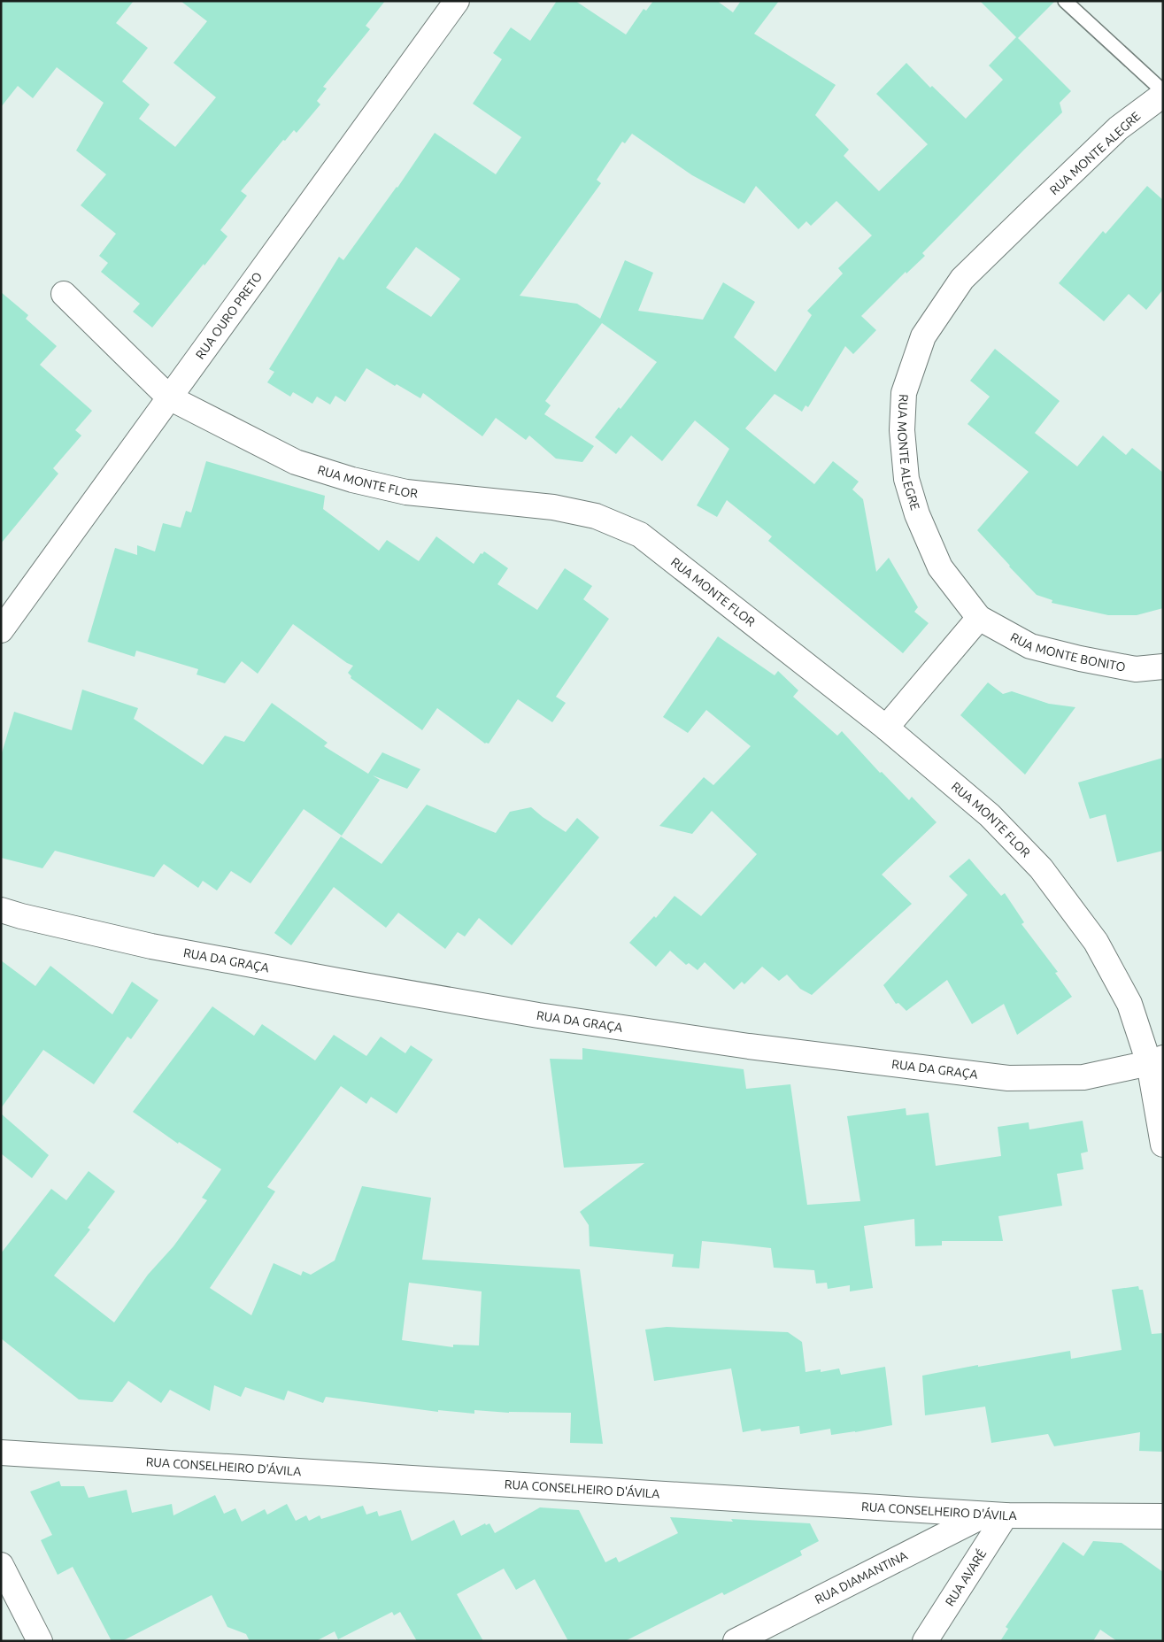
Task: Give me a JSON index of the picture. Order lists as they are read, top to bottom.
{
  "streets": {
    "street": [
      "RUA MONTE ALEGRE",
      "RUA OURO PRETO",
      "RUA MONTE FLOR",
      "RUA MONTE BONITO",
      "RUA DA GRAÇA",
      "RUA CONSELHEIRO D'ÁVILA",
      "RUA DIAMANTINA",
      "RUA AVARÉ"
    ]
  },
  "crossings": [
    ["RUA MONTE ALEGRE", "RUA MONTE BONITO"],
    ["RUA OURO PRETO", "RUA MONTE FLOR"],
    ["RUA MONTE FLOR", "RUA DA GRAÇA"],
    ["RUA CONSELHEIRO D'ÁVILA", "RUA DIAMANTINA"],
    ["RUA CONSELHEIRO D'ÁVILA", "RUA AVARÉ"],
    ["RUA DIAMANTINA", "RUA AVARÉ"]
  ]
}
